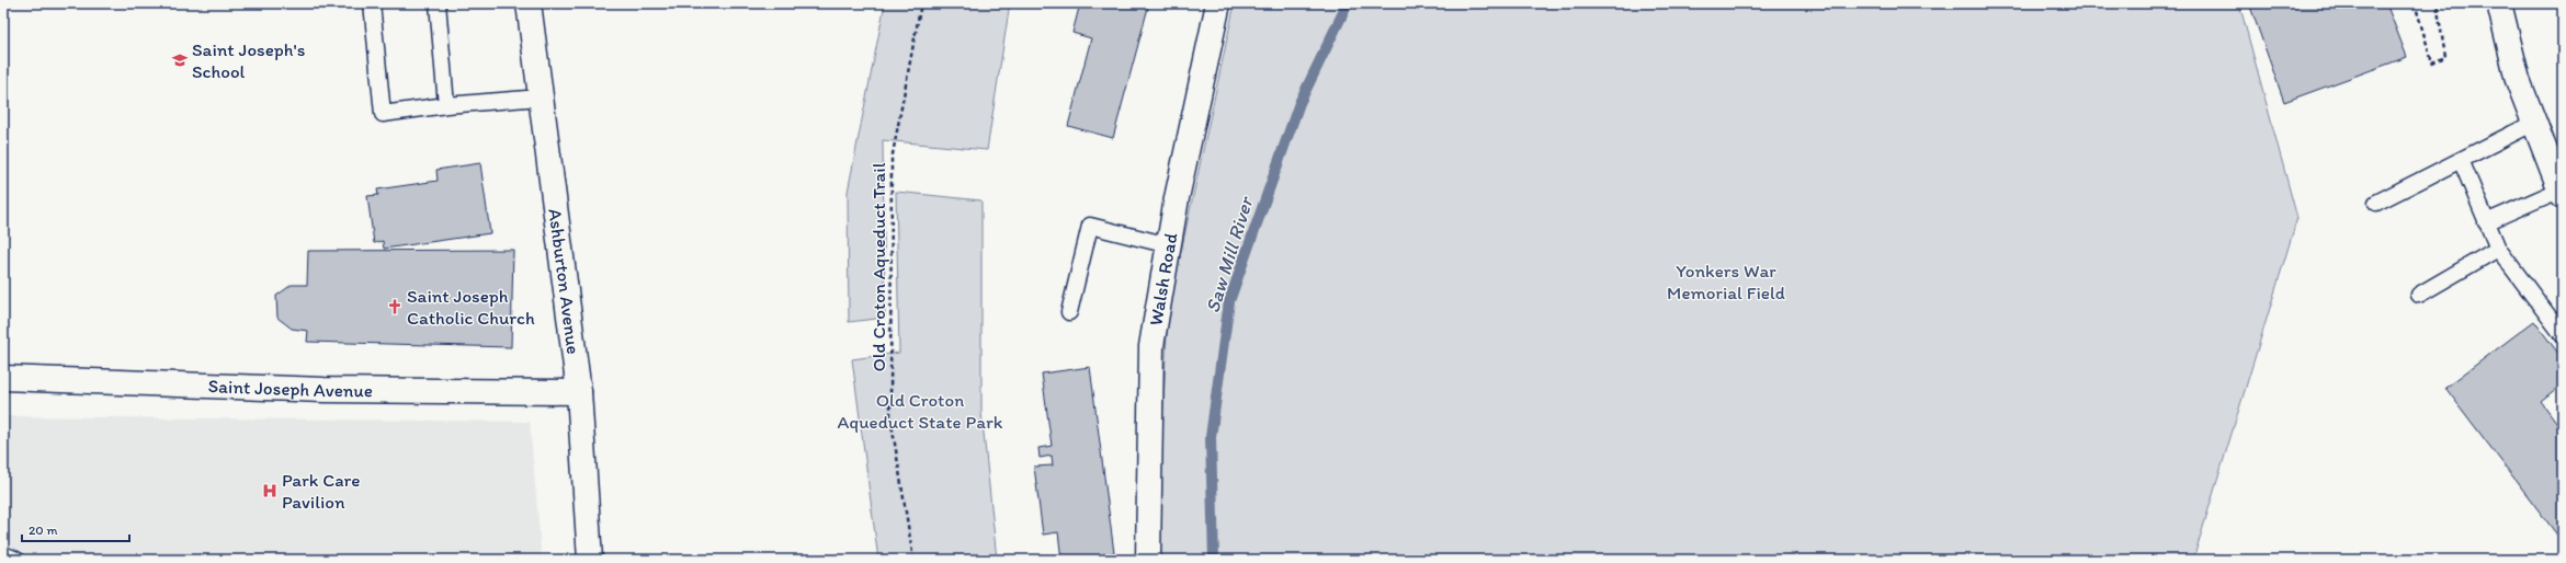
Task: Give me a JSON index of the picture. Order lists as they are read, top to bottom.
{
  "streets": {
    "street": ["Walsh Road", "Ashburton Avenue", "Saint Joseph Avenue"],
    "path": ["Old Croton Aqueduct Trail"]
  },
  "crossings": [
    ["Ashburton Avenue", "Saint Joseph Avenue"]
  ],
  "water": ["Saw Mill River"],
  "parks": ["Yonkers War Memorial Field", "Old Croton Aqueduct State Park"],
  "places": {
    "school or university": ["Saint Joseph's School"],
    "church": ["Saint Joseph Catholic Church"],
    "hospital": ["Park Care Pavilion"]
  },
  "scale_bar": "20 m"
}
